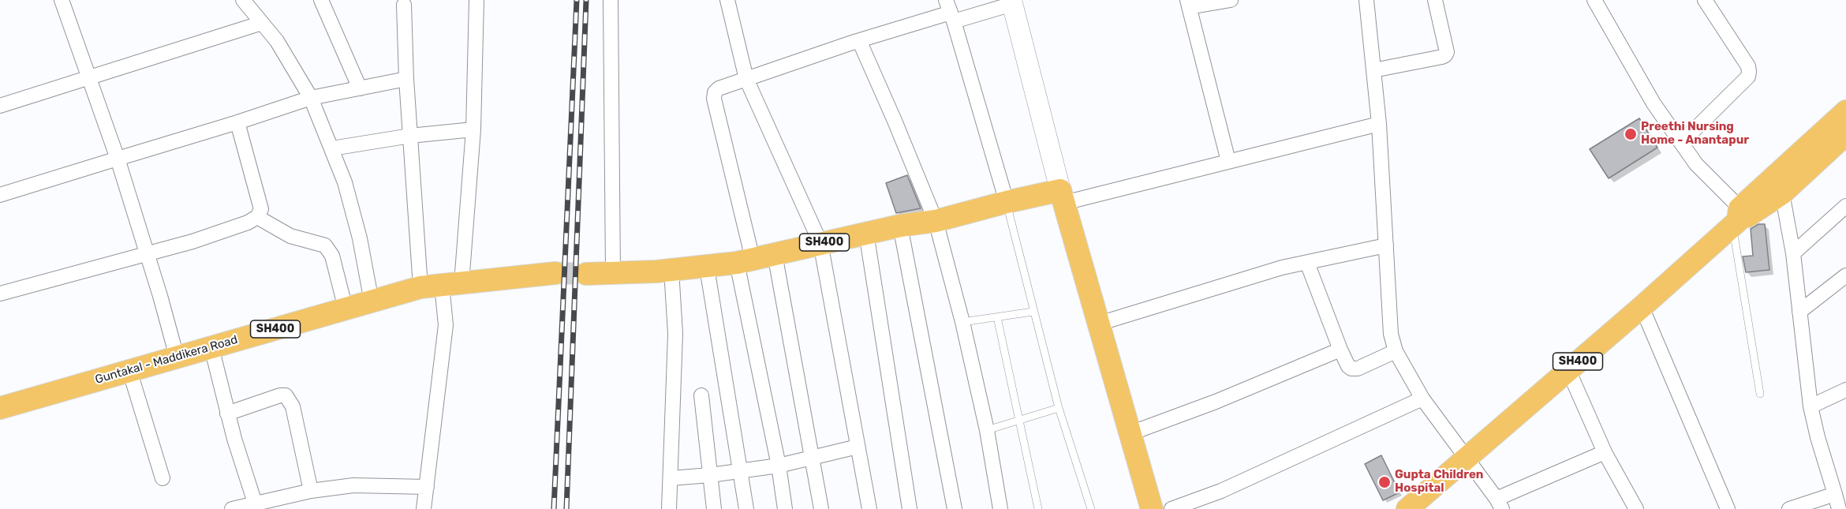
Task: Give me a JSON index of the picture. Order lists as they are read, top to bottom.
{
  "streets": {
    "main road": ["SH400", "Guntakal - Maddikera Road"]
  },
  "places": ["Preethi Nursing Home - Anantapur", "Gupta Children Hospital"]
}
